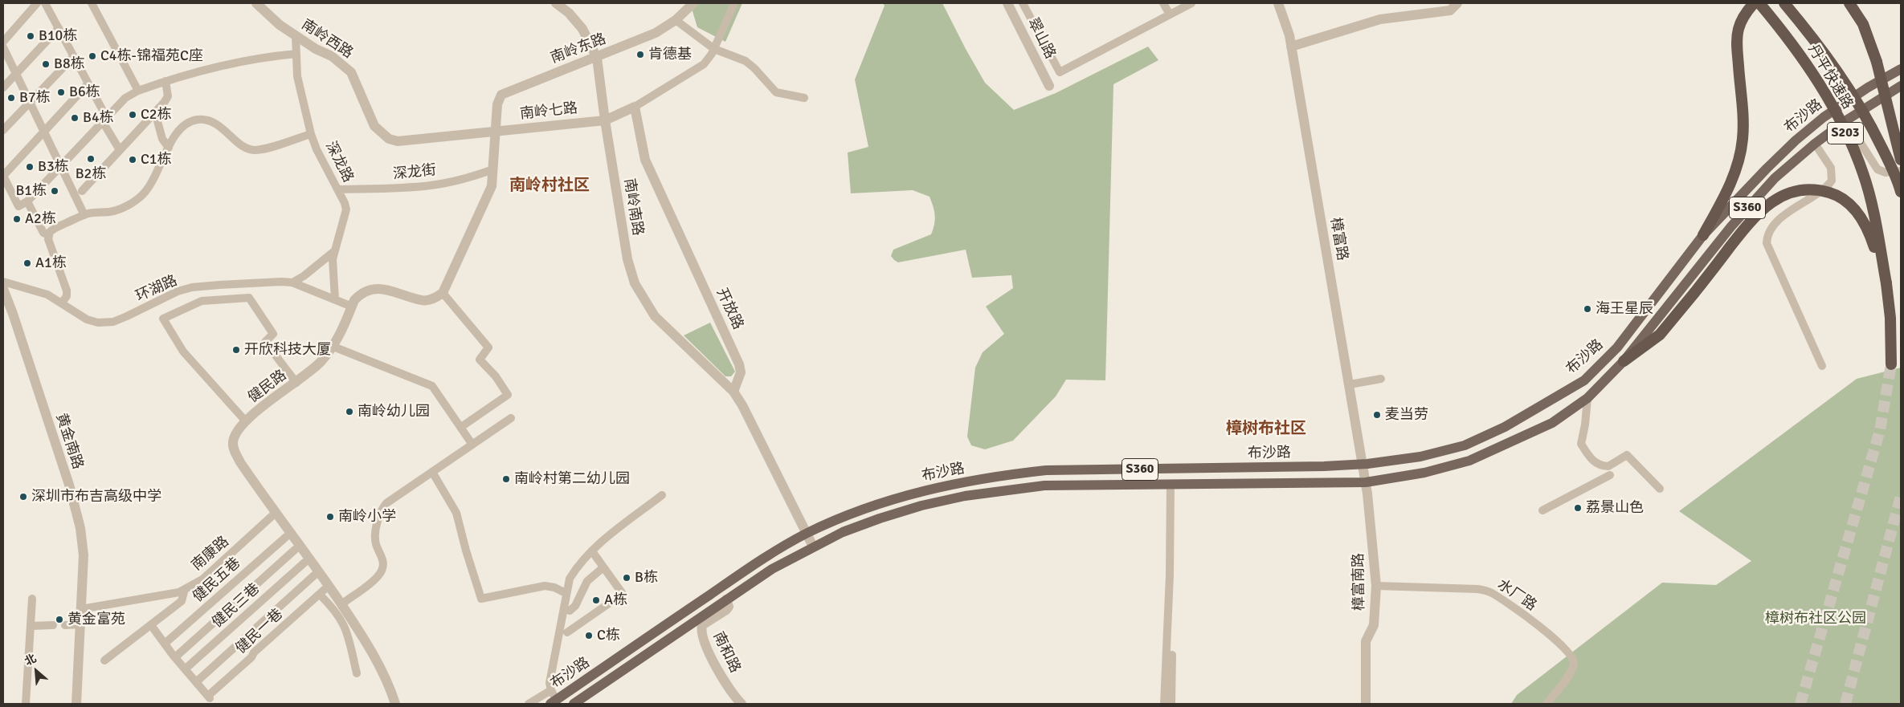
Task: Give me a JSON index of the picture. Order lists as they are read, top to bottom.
{
  "streets": {
    "highway": ["丹平快速路", "S203"],
    "main road": ["布沙路", "S360"],
    "street": [
      "翠山路",
      "南岭西路",
      "南岭东路",
      "南岭七路",
      "深龙路",
      "深龙街",
      "南岭南路",
      "樟富路",
      "环湖路",
      "开放路",
      "健民路",
      "黄金南路",
      "南康路",
      "健民五巷",
      "樟富南路",
      "水厂路",
      "健民三巷",
      "健民一巷",
      "南和路"
    ]
  },
  "crossings": [
    ["南岭西路", "南岭东路"],
    ["南岭西路", "南岭七路"],
    ["南岭西路", "深龙路"],
    ["南岭东路", "南岭七路"],
    ["南岭东路", "南岭南路"],
    ["南岭七路", "南岭南路"],
    ["布沙路", "樟富路"],
    ["布沙路", "樟富南路"],
    ["布沙路", "南和路"],
    ["深龙路", "深龙街"],
    ["深龙路", "环湖路"],
    ["南岭南路", "开放路"],
    ["樟富路", "樟富南路"],
    ["环湖路", "健民路"],
    ["健民路", "南康路"],
    ["健民路", "健民一巷"],
    ["黄金南路", "南康路"],
    ["樟富南路", "水厂路"]
  ],
  "districts": ["南岭村社区", "樟树布社区"],
  "parks": ["樟树布社区公园"],
  "places": [
    "B10栋",
    "肯德基",
    "C4栋-锦福苑C座",
    "B8栋",
    "B6栋",
    "B7栋",
    "C2栋",
    "B4栋",
    "B2栋",
    "C1栋",
    "B3栋",
    "B1栋",
    "A2栋",
    "A1栋",
    "海王星辰",
    "开欣科技大厦",
    "南岭幼儿园",
    "麦当劳",
    "南岭村第二幼儿园",
    "深圳市布吉高级中学",
    "荔景山色",
    "南岭小学",
    "B栋",
    "A栋",
    "黄金富苑",
    "C栋"
  ],
  "north": "top left"
}
